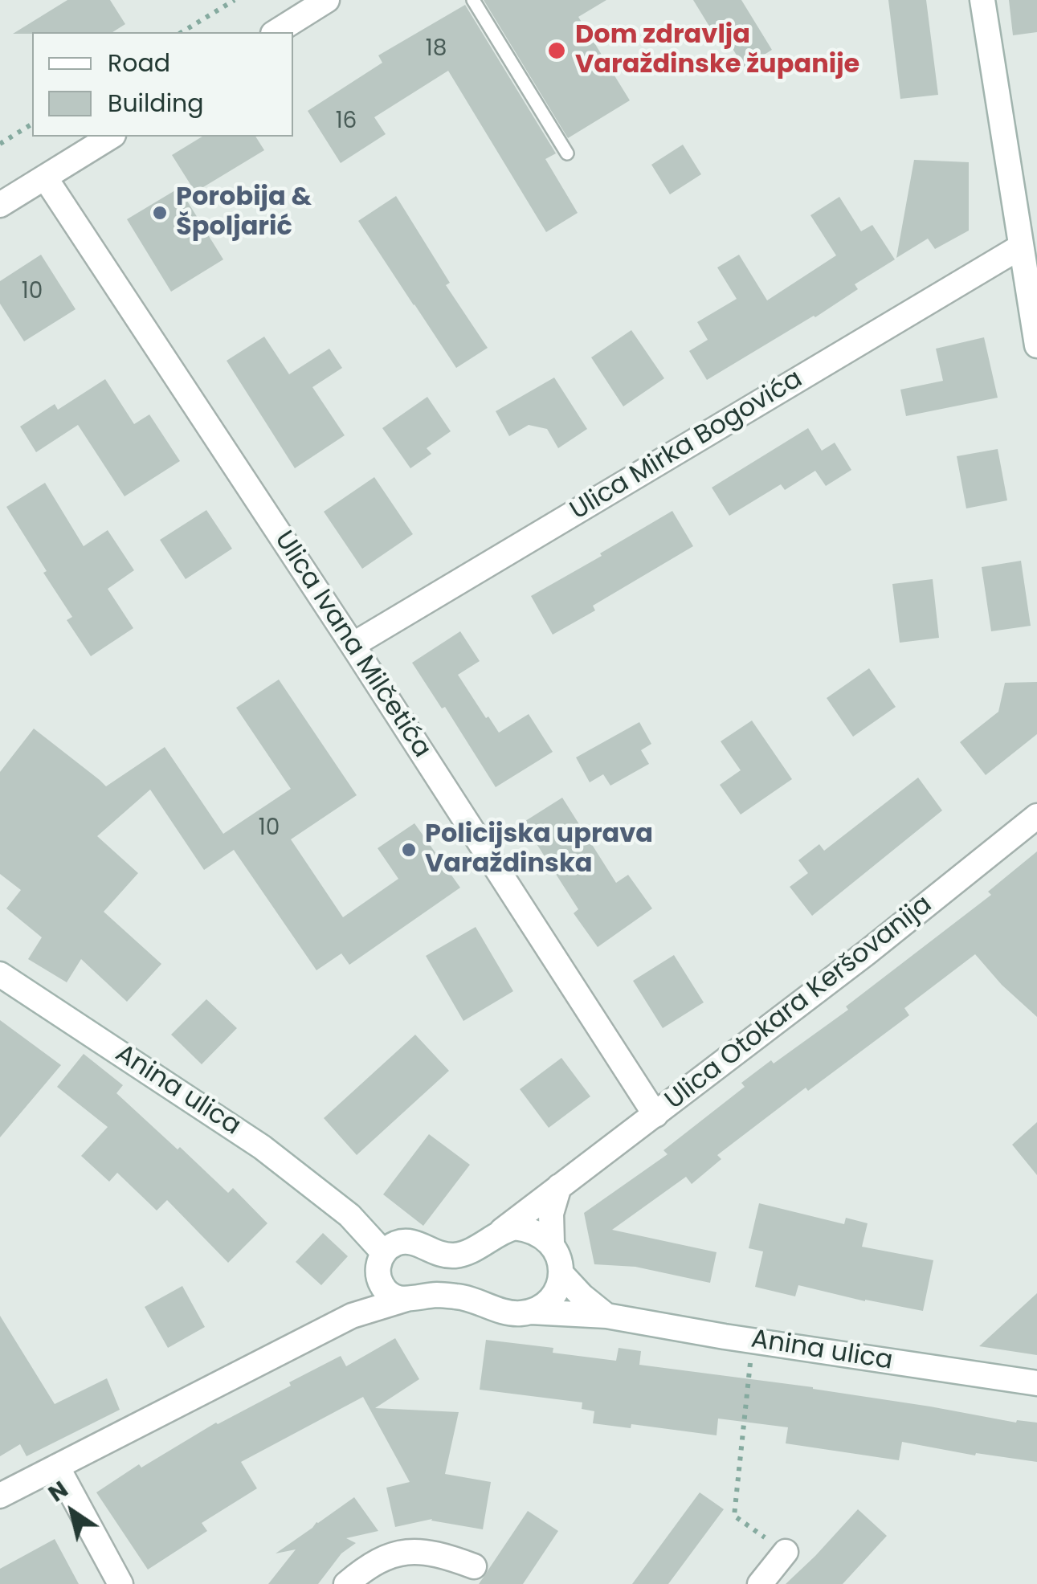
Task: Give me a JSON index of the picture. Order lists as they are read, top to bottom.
{
  "streets": {
    "street": [
      "Ulica Mirka Bogovića",
      "Ulica Ivana Milčetića",
      "Ulica Otokara Keršovanija",
      "Anina ulica"
    ]
  },
  "crossings": [
    ["Ulica Mirka Bogovića", "Ulica Ivana Milčetića"],
    ["Ulica Ivana Milčetića", "Ulica Otokara Keršovanija"],
    ["Ulica Otokara Keršovanija", "Anina ulica"]
  ],
  "places": ["Dom zdravlja Varaždinske županije", "Porobija & Špoljarić", "Policijska uprava Varaždinska"],
  "house_numbers": [
    "18",
    "16",
    "10",
    "10"
  ],
  "legend": ["Road", "Building"],
  "north": "top left"
}
